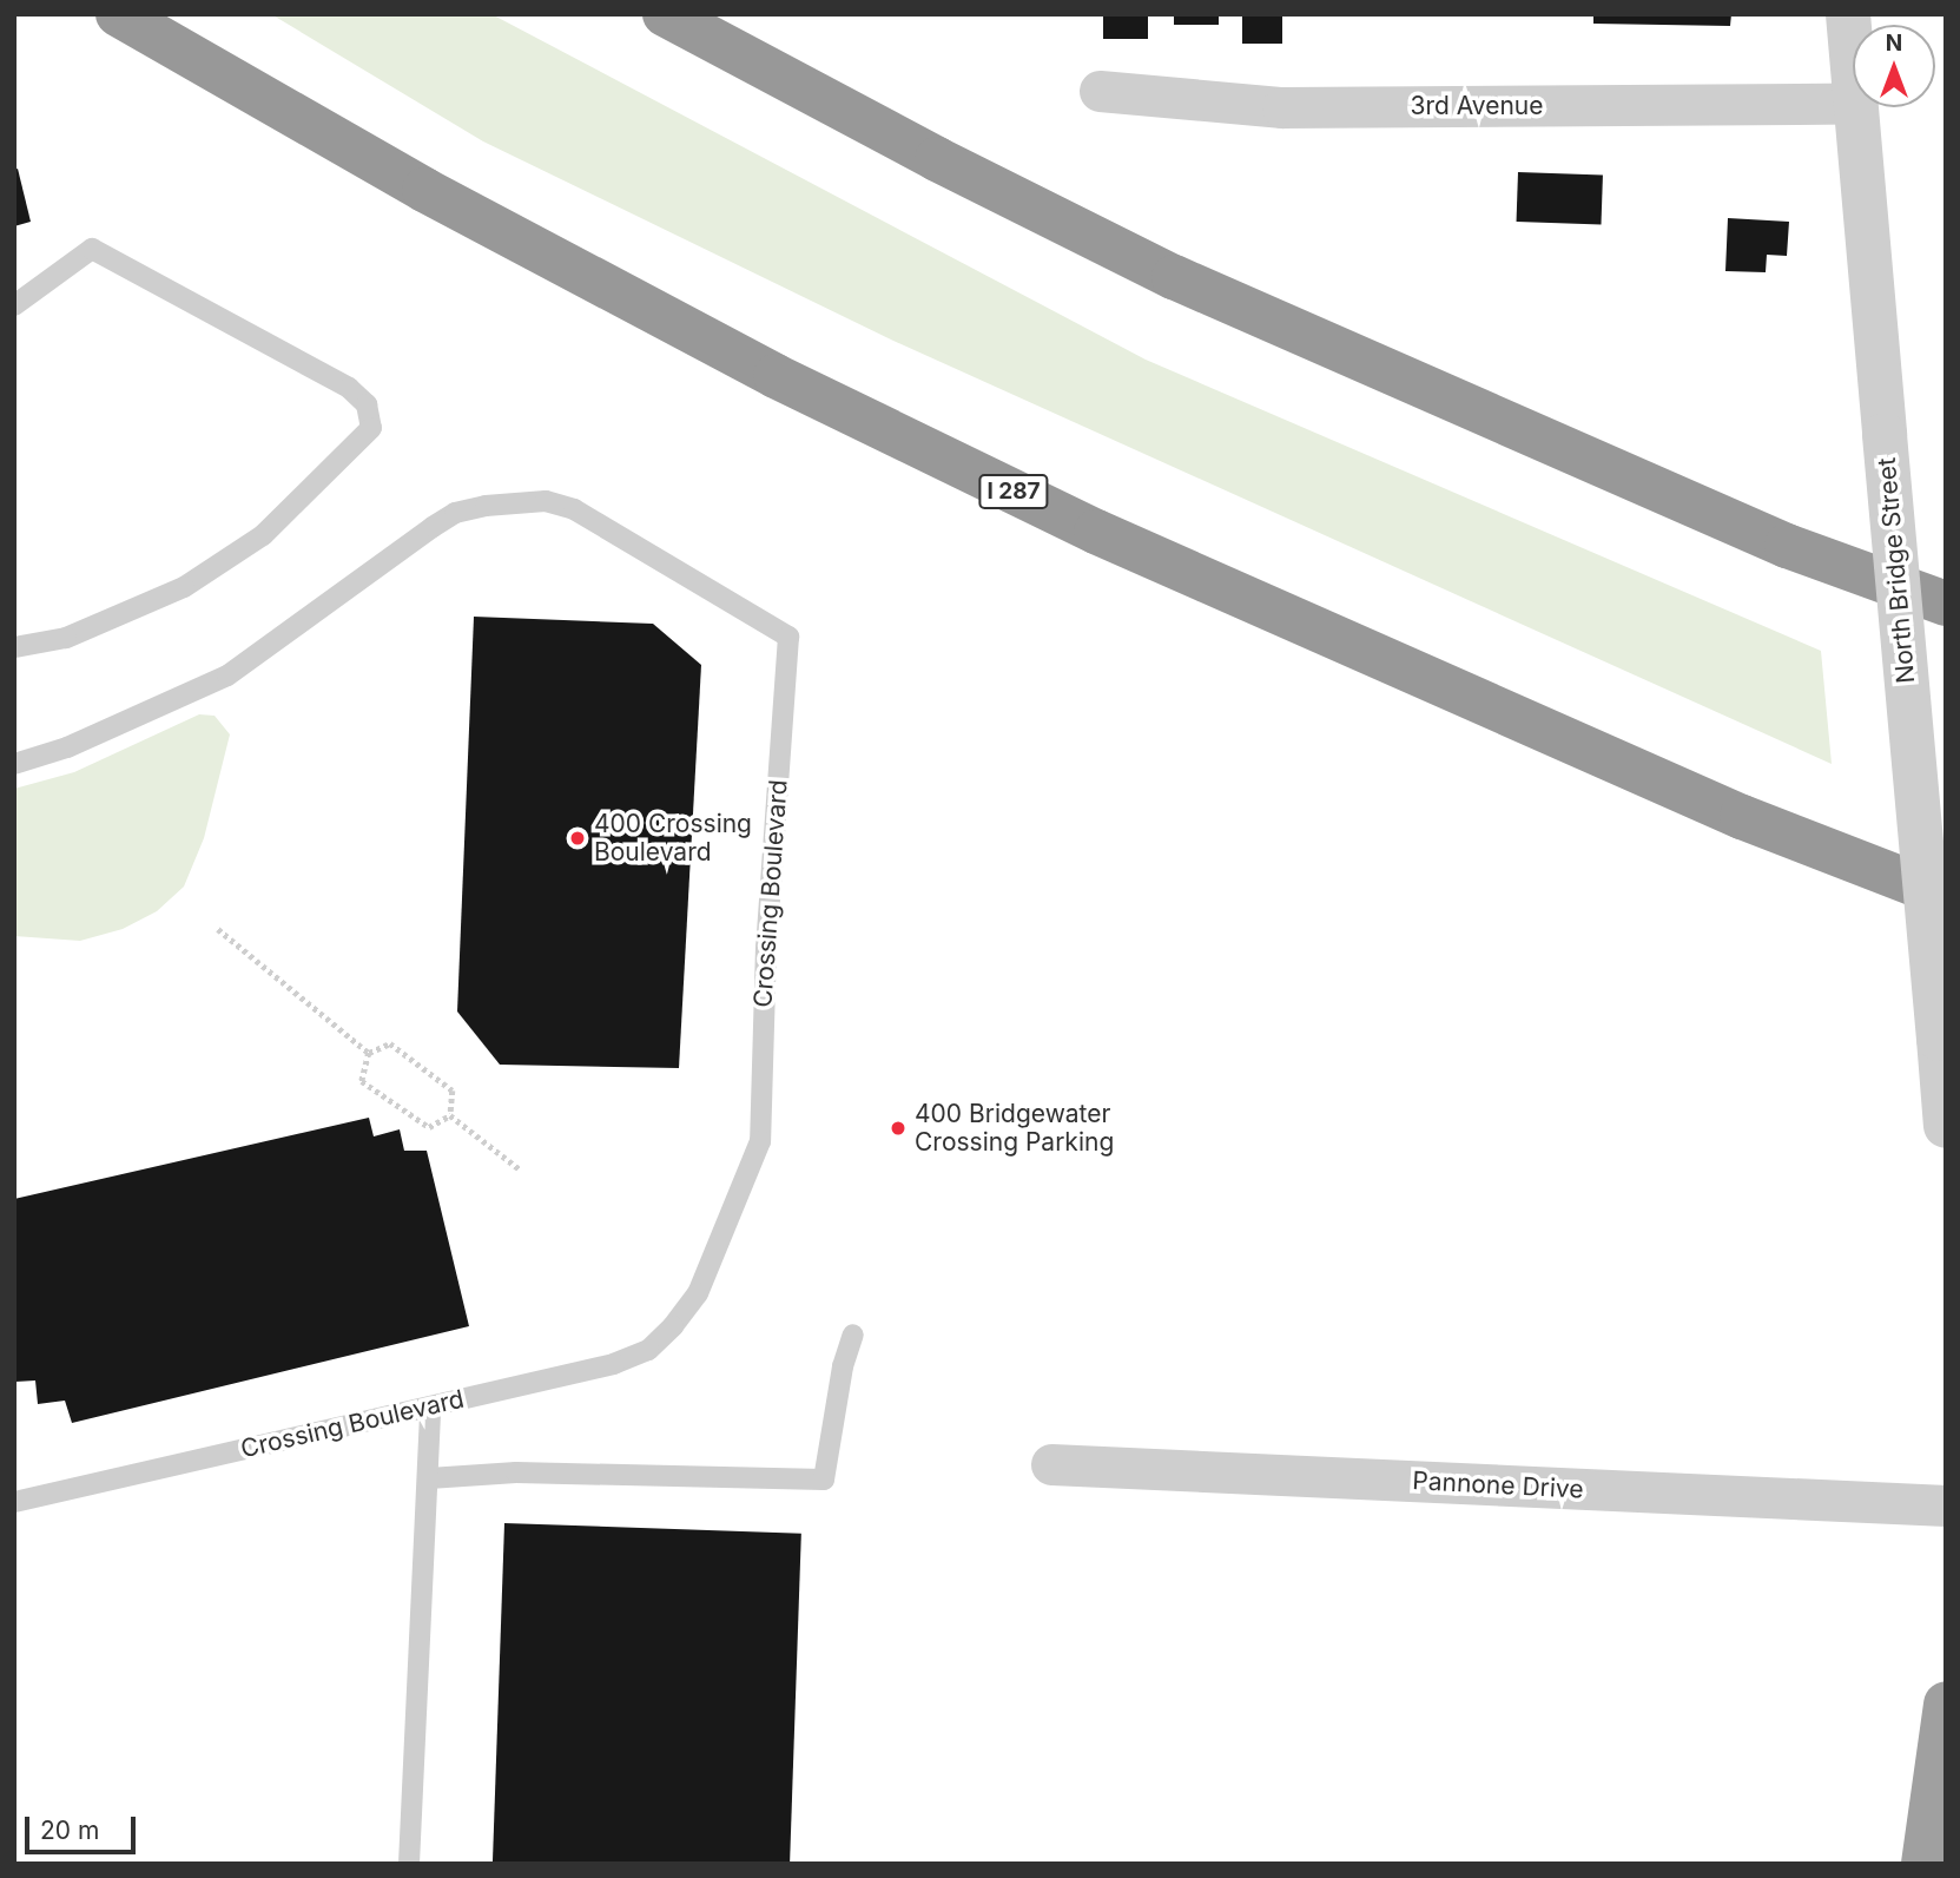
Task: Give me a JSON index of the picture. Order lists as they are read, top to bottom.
{
  "streets": {
    "highway": ["I 287"],
    "street": ["3rd Avenue", "North Bridge Street", "Pannone Drive"],
    "lane": ["Crossing Boulevard"]
  },
  "places": ["400 Crossing Boulevard", "400 Bridgewater Crossing Parking"],
  "scale_bar": "20 m",
  "north": "top"
}
